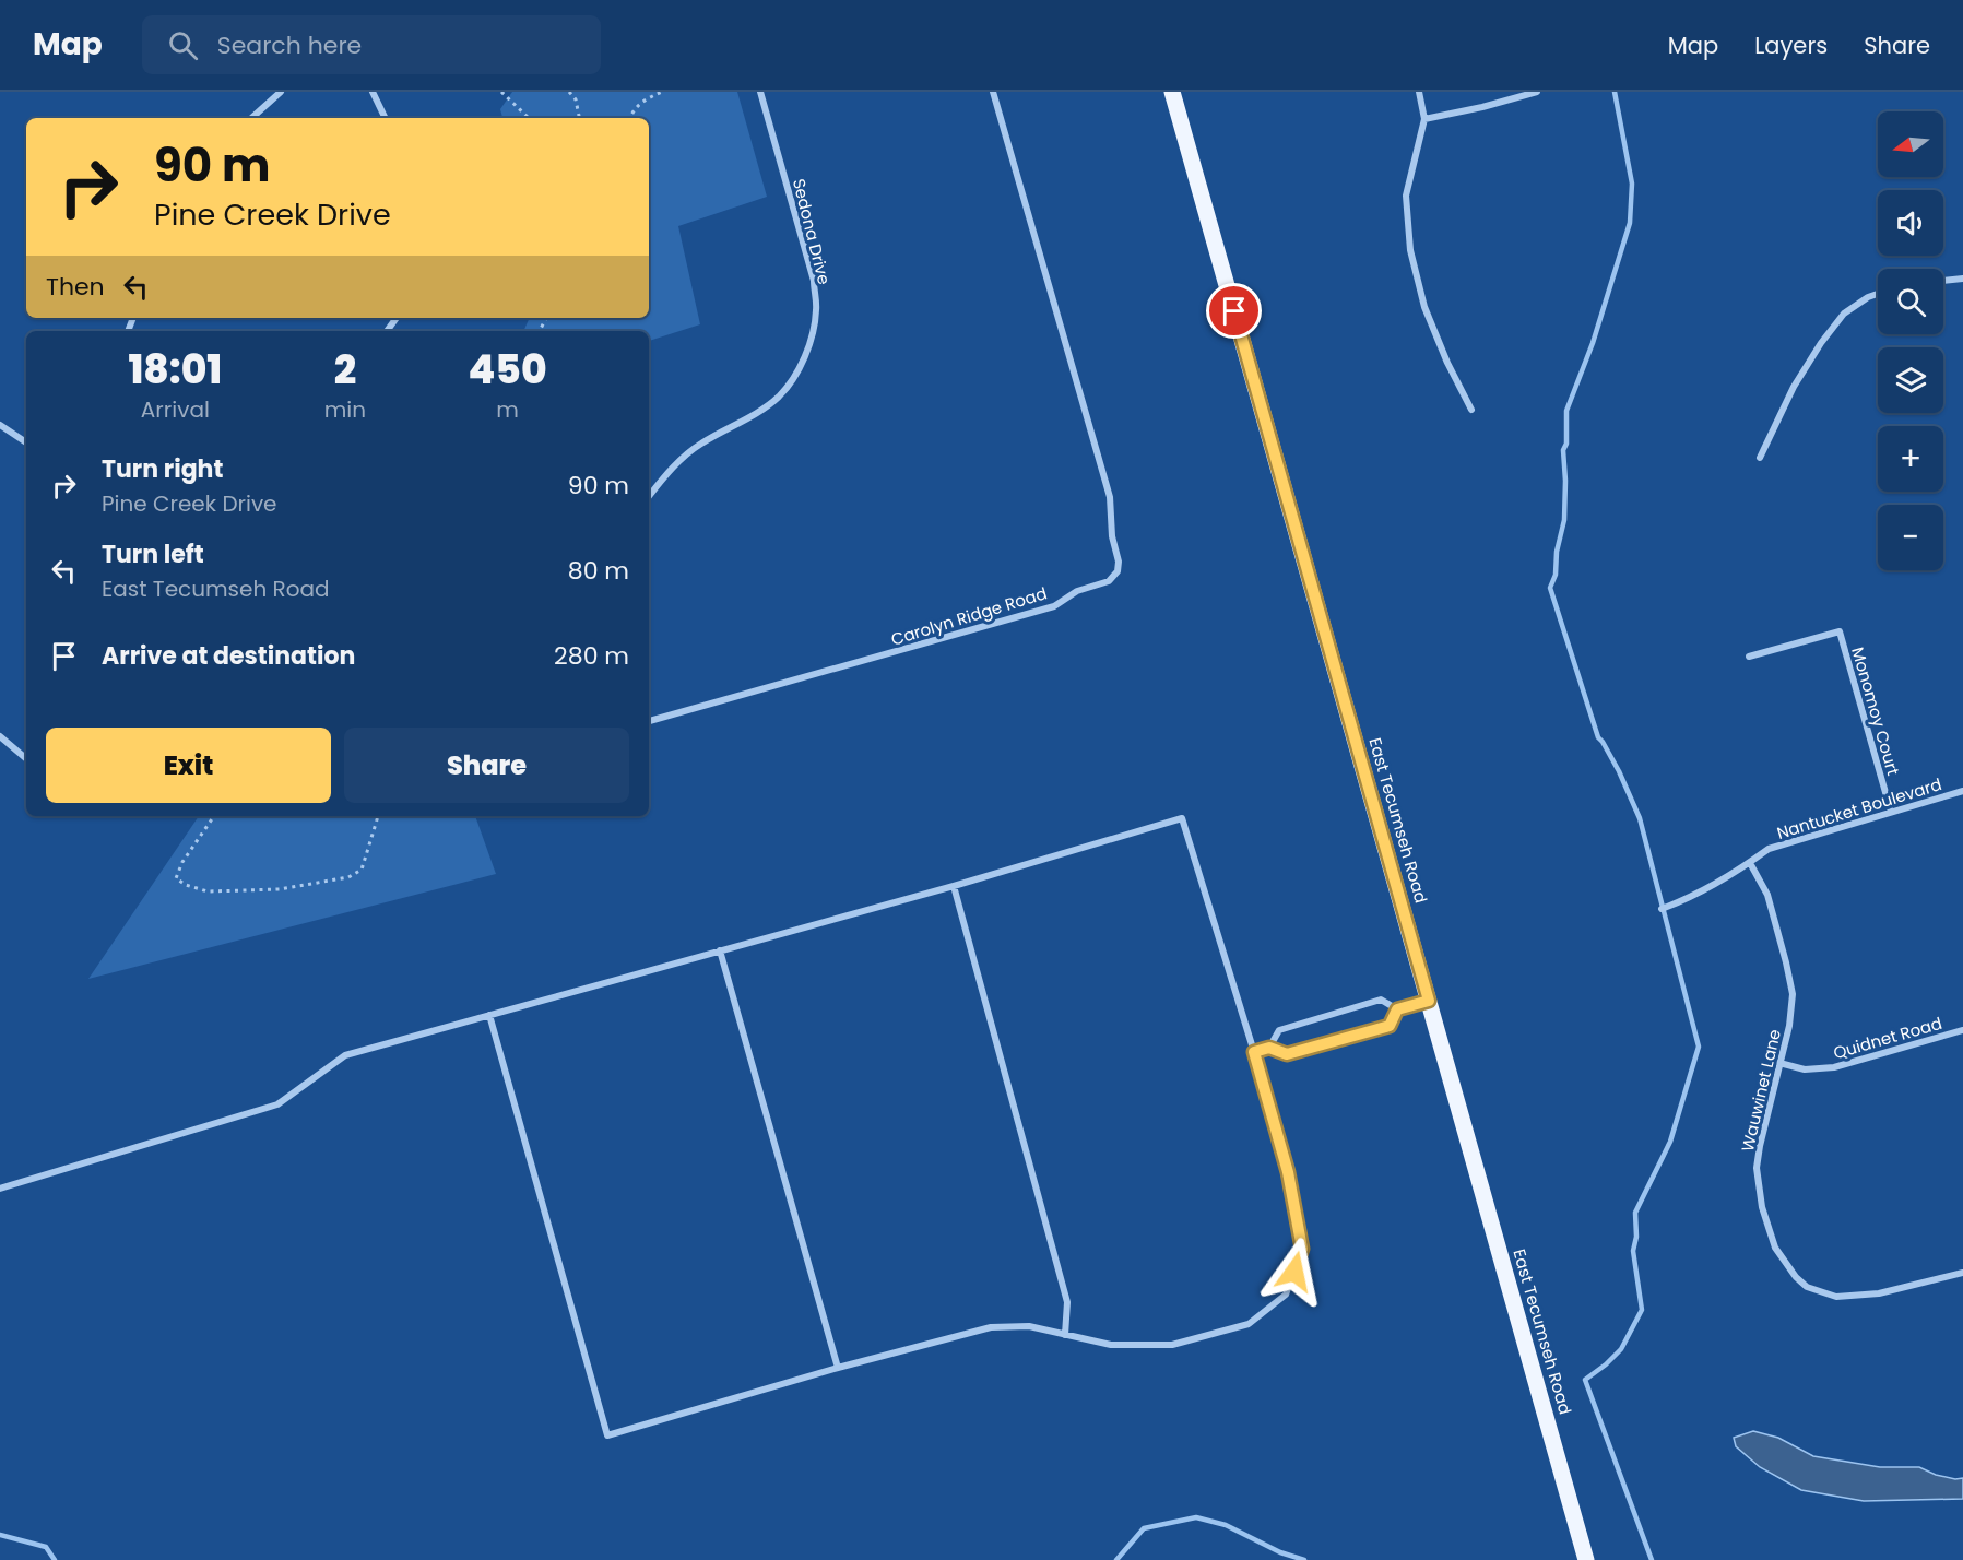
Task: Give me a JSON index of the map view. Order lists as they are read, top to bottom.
{
  "streets": {
    "main road": ["East Tecumseh Road"],
    "street": [
      "Sedona Drive",
      "Carolyn Ridge Road",
      "Monomoy Court",
      "Nantucket Boulevard",
      "Quidnet Road",
      "Wauwinet Lane"
    ]
  },
  "crossings": [
    ["Monomoy Court", "Nantucket Boulevard"],
    ["Nantucket Boulevard", "Wauwinet Lane"],
    ["Quidnet Road", "Wauwinet Lane"]
  ],
  "north": "left",
  "page": {
    "header": "Map",
    "search": "Search here",
    "nav": ["Map", "Layers", "Share"],
    "map_buttons": ["+", "−"],
    "turn": ["90 m", "Pine Creek Drive"],
    "then": "Then",
    "eta": [
      "18:01",
      "Arrival",
      "2",
      "min",
      "450",
      "m"
    ],
    "list": [
      {
        "name": "Turn right",
        "note": "Pine Creek Drive",
        "value": "90 m"
      },
      {
        "name": "Turn left",
        "note": "East Tecumseh Road",
        "value": "80 m"
      },
      {
        "name": "Arrive at destination",
        "value": "280 m"
      }
    ],
    "buttons": ["Exit", "Share"]
  }
}
